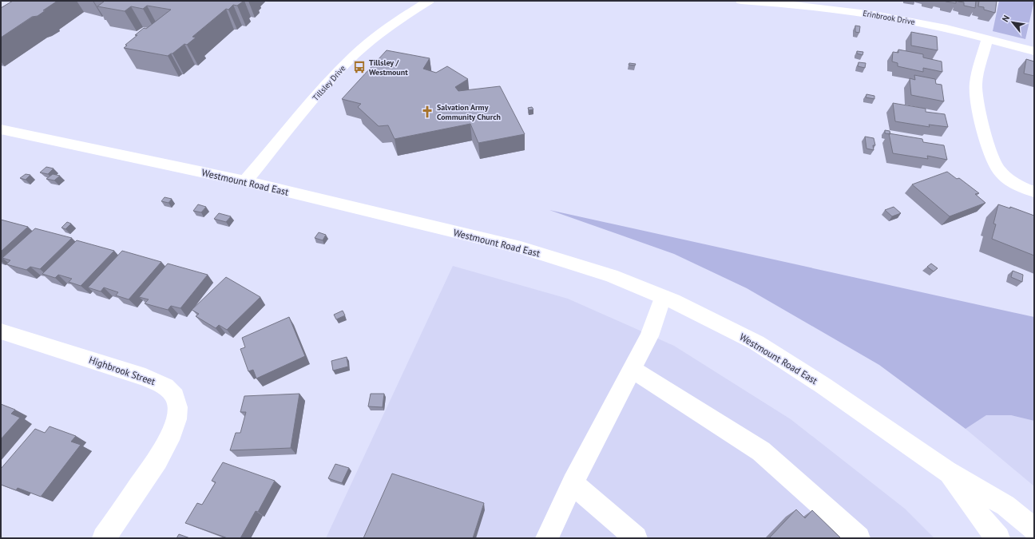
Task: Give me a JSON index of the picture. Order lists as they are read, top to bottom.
{
  "streets": {
    "street": [
      "Erinbrook Drive",
      "Tillsley Drive",
      "Westmount Road East",
      "Highbrook Street"
    ]
  },
  "crossings": [
    ["Tillsley Drive", "Westmount Road East"]
  ],
  "places": {
    "bus stop": ["Tillsley / Westmount"],
    "church": ["Salvation Army Community Church"]
  },
  "north": "top left"
}
